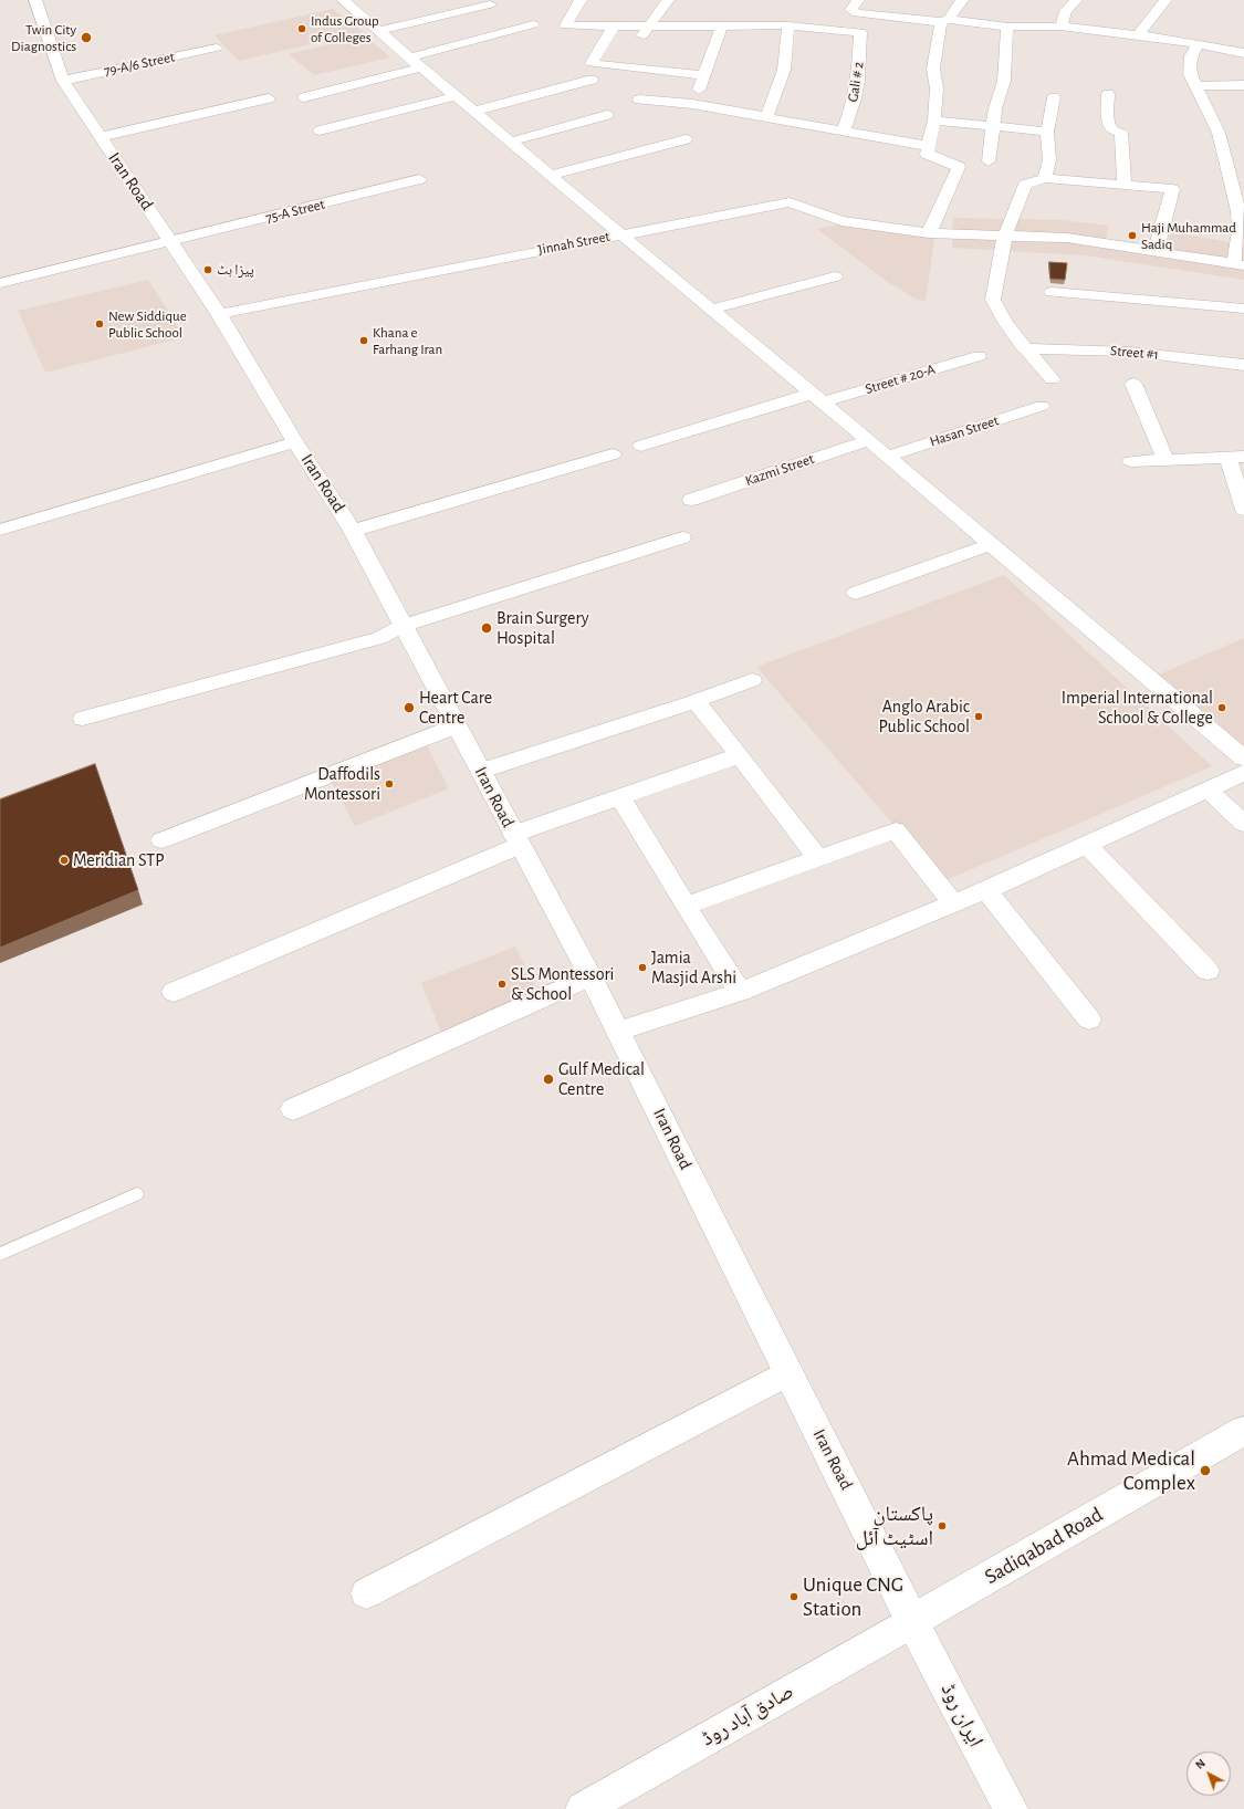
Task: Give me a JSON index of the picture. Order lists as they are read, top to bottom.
{
  "streets": {
    "main road": [
      "Iran Road",
      "Sadiqabad Road",
      "صادق آباد روڈ",
      "ایران روڈ"
    ],
    "street": [
      "79-A/6 Street",
      "Gali # 2",
      "75-A Street",
      "Jinnah Street",
      "Street #1",
      "Street # 20-A",
      "Hasan Street",
      "Kazmi Street"
    ]
  },
  "crossings": [
    ["79-A/6 Street", "Iran Road"],
    ["Iran Road", "75-A Street"],
    ["Iran Road", "Jinnah Street"],
    ["Iran Road", "Sadiqabad Road"],
    ["Iran Road", "صادق آباد روڈ"],
    ["Iran Road", "ایران روڈ"],
    ["Sadiqabad Road", "صادق آباد روڈ"],
    ["Sadiqabad Road", "ایران روڈ"],
    ["صادق آباد روڈ", "ایران روڈ"]
  ],
  "places": [
    "Indus Group of Colleges",
    "Twin City Diagnostics",
    "Haji Muhammad Sadiq",
    "پیزا ہٹ",
    "New Siddique Public School",
    "Khana e Farhang Iran",
    "Brain Surgery Hospital",
    "Heart Care Centre",
    "Imperial International School & College",
    "Anglo Arabic Public School",
    "Daffodils Montessori",
    "Meridian STP",
    "Jamia Masjid Arshi",
    "SLS Montessori & School",
    "Gulf Medical Centre",
    "Ahmad Medical Complex",
    "پاکستان اسٹیٹ آئل",
    "Unique CNG Station"
  ],
  "north": "top left"
}
